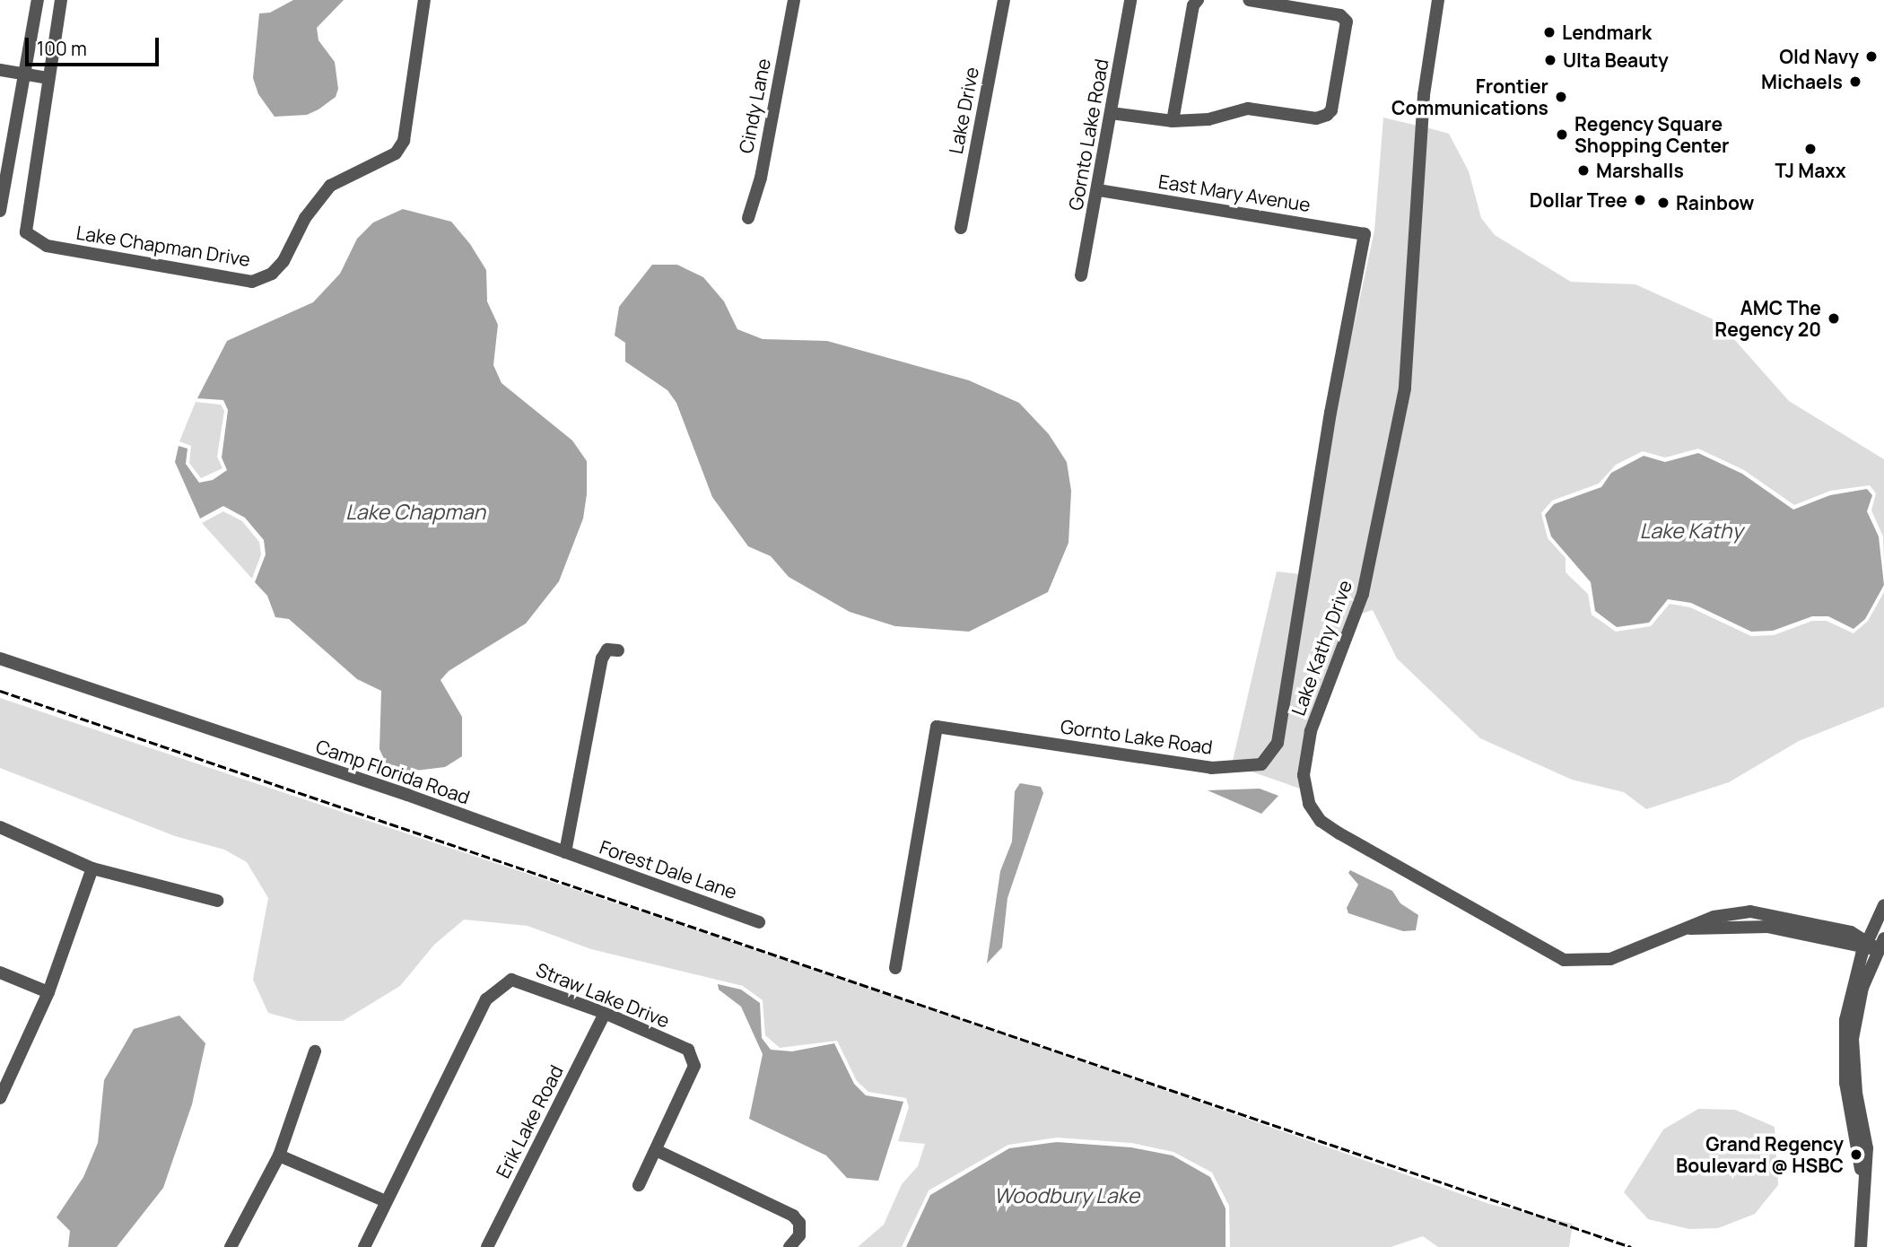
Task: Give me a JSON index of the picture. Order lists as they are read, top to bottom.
{
  "streets": {
    "street": [
      "Cindy Lane",
      "Lake Drive",
      "Gornto Lake Road",
      "East Mary Avenue",
      "Lake Chapman Drive",
      "Lake Kathy Drive",
      "Camp Florida Road",
      "Forest Dale Lane",
      "Straw Lake Drive",
      "Erik Lake Road"
    ]
  },
  "crossings": [
    ["Gornto Lake Road", "East Mary Avenue"],
    ["Camp Florida Road", "Forest Dale Lane"],
    ["Straw Lake Drive", "Erik Lake Road"]
  ],
  "water": ["Lake Chapman", "Lake Kathy", "Woodbury Lake"],
  "places": [
    "Lendmark",
    "Old Navy",
    "Ulta Beauty",
    "Michaels",
    "Frontier Communications",
    "Regency Square Shopping Center",
    "TJ Maxx",
    "Marshalls",
    "Dollar Tree",
    "Rainbow",
    "AMC The Regency 20",
    "Grand Regency Boulevard @ HSBC"
  ],
  "scale_bar": "100 m"
}
